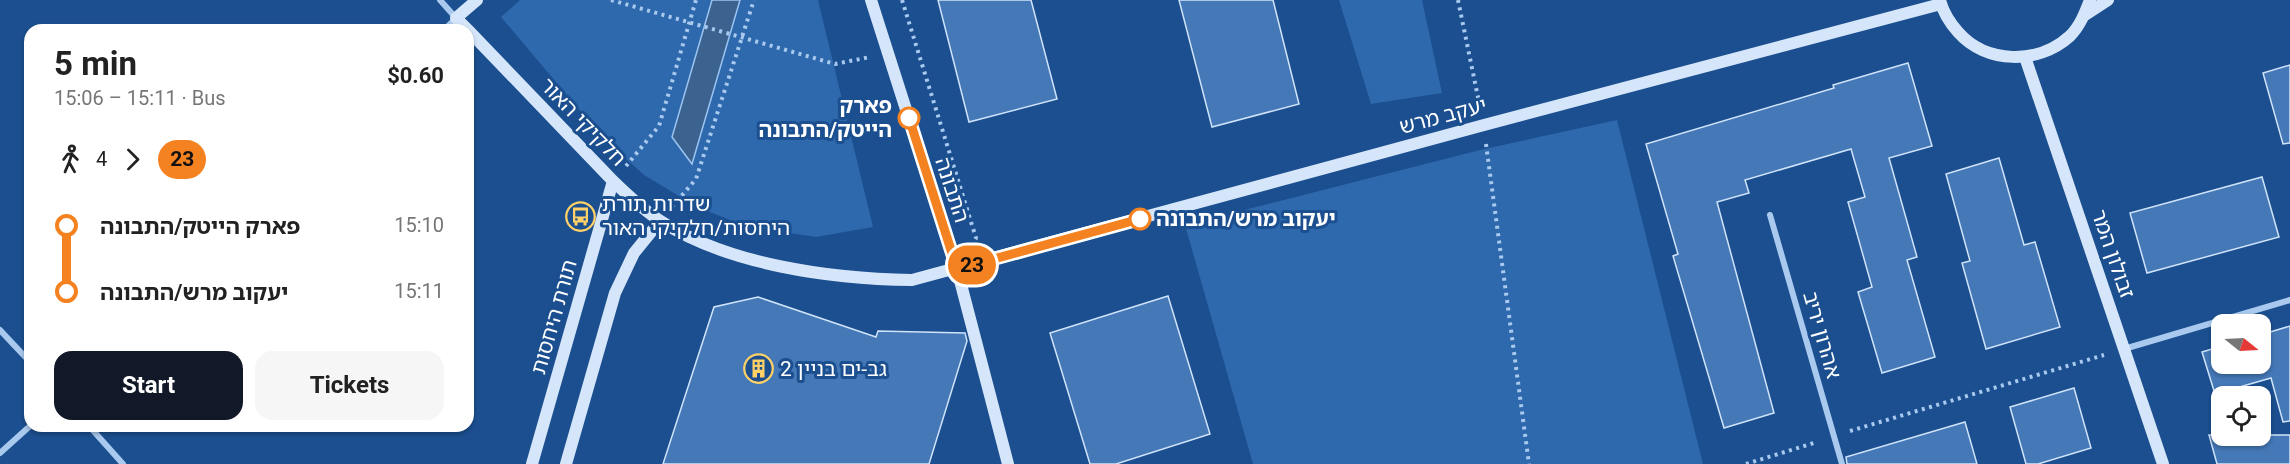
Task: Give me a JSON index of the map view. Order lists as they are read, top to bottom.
{
  "streets": {
    "street": [
      "יעקב מרש",
      "חלקיקי האור",
      "התבונה",
      "זבולון המר",
      "תורת היחסות",
      "אהרון יריב"
    ]
  },
  "crossings": [
    ["יעקב מרש", "חלקיקי האור"],
    ["יעקב מרש", "התבונה"],
    ["חלקיקי האור", "התבונה"],
    ["חלקיקי האור", "תורת היחסות"]
  ],
  "places": {
    "other": ["פארק הייטק/התבונה", "יעקוב מרש/התבונה"],
    "bus stop": ["שדרות תורת היחסות/חלקיקי האור"],
    "building": ["גב-ים בניין 2"]
  },
  "lines": ["bus line 23"],
  "north": "right",
  "page": {
    "on_map": "23",
    "heading": ["5 min", "15:06 – 15:11 · Bus", "$0.60"],
    "legs": ["4", "23"],
    "list": [
      {
        "name": "פארק הייטק/התבונה",
        "value": "15:10"
      },
      {
        "name": "יעקוב מרש/התבונה",
        "value": "15:11"
      }
    ],
    "buttons": ["Start", "Tickets"]
  }
}
